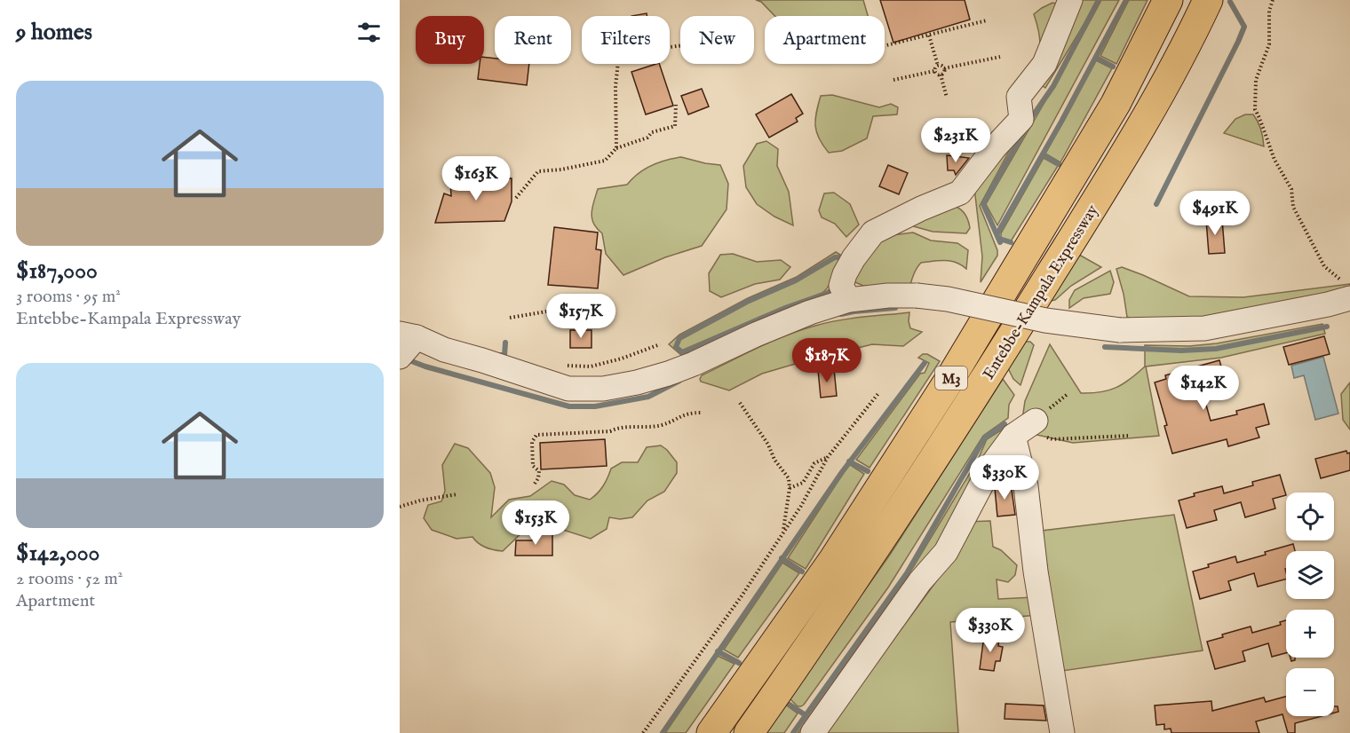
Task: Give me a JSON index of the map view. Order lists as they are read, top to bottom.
{
  "streets": {
    "highway": ["Entebbe-Kampala Expressway", "M3"]
  },
  "page": {
    "heading": "9 homes",
    "chip": [
      "Buy",
      "Rent",
      "Filters",
      "New",
      "Apartment"
    ],
    "list": [
      {
        "name": "$187,000",
        "note": "3 rooms · 95 m² · Entebbe-Kampala Expressway"
      },
      {
        "name": "$142,000",
        "note": "2 rooms · 52 m² · Apartment"
      }
    ],
    "price": [
      "$231K",
      "$163K",
      "$491K",
      "$157K",
      "$187K",
      "$142K",
      "$330K",
      "$153K",
      "$330K"
    ],
    "map_buttons": ["+", "−"]
  }
}
